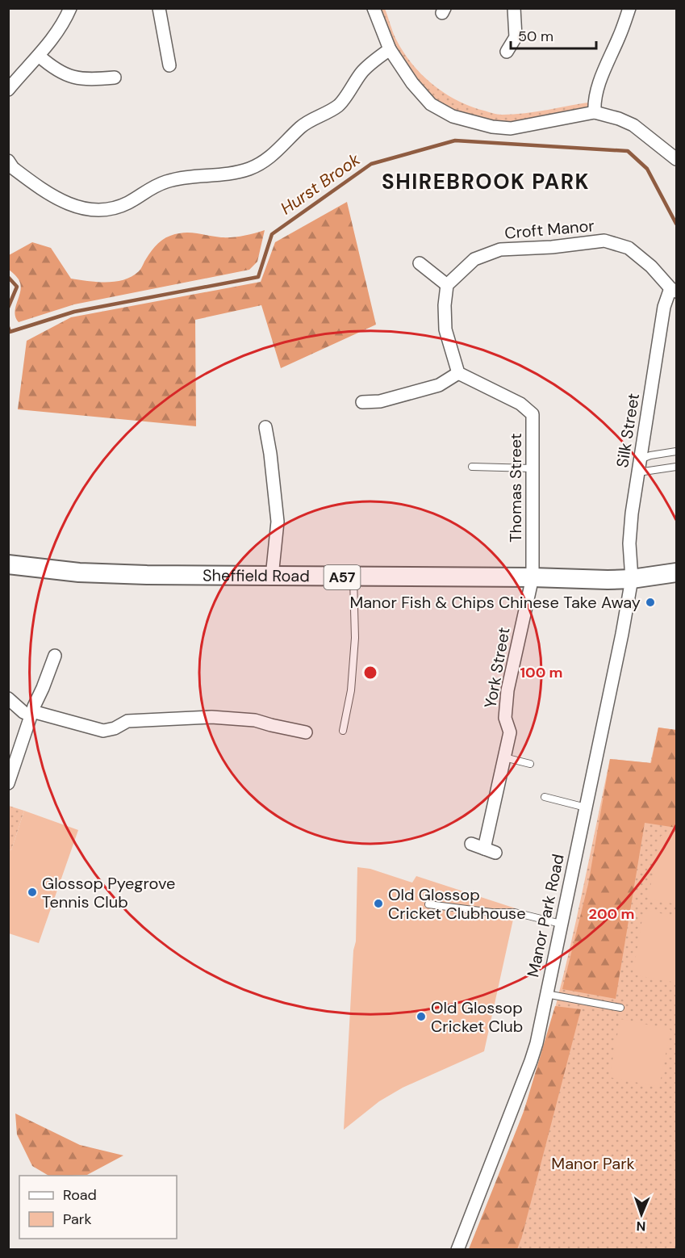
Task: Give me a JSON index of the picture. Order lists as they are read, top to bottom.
{
  "streets": {
    "main road": ["Sheffield Road", "A57"],
    "street": [
      "Croft Manor",
      "Silk Street",
      "Thomas Street",
      "York Street",
      "Manor Park Road"
    ]
  },
  "crossings": [
    ["Croft Manor", "Silk Street"],
    ["Silk Street", "Sheffield Road"],
    ["Silk Street", "Manor Park Road"],
    ["Thomas Street", "Sheffield Road"],
    ["Thomas Street", "York Street"],
    ["Sheffield Road", "York Street"],
    ["Sheffield Road", "Manor Park Road"]
  ],
  "districts": ["SHIREBROOK PARK"],
  "water": ["Hurst Brook"],
  "parks": ["Manor Park"],
  "places": [
    "Manor Fish & Chips Chinese Take Away",
    "Glossop Pyegrove Tennis Club",
    "Old Glossop Cricket Clubhouse",
    "Old Glossop Cricket Club"
  ],
  "legend": ["Road", "Park"],
  "scale_bar": "50 m",
  "north": "bottom",
  "rings": ["100 m", "200 m"]
}
